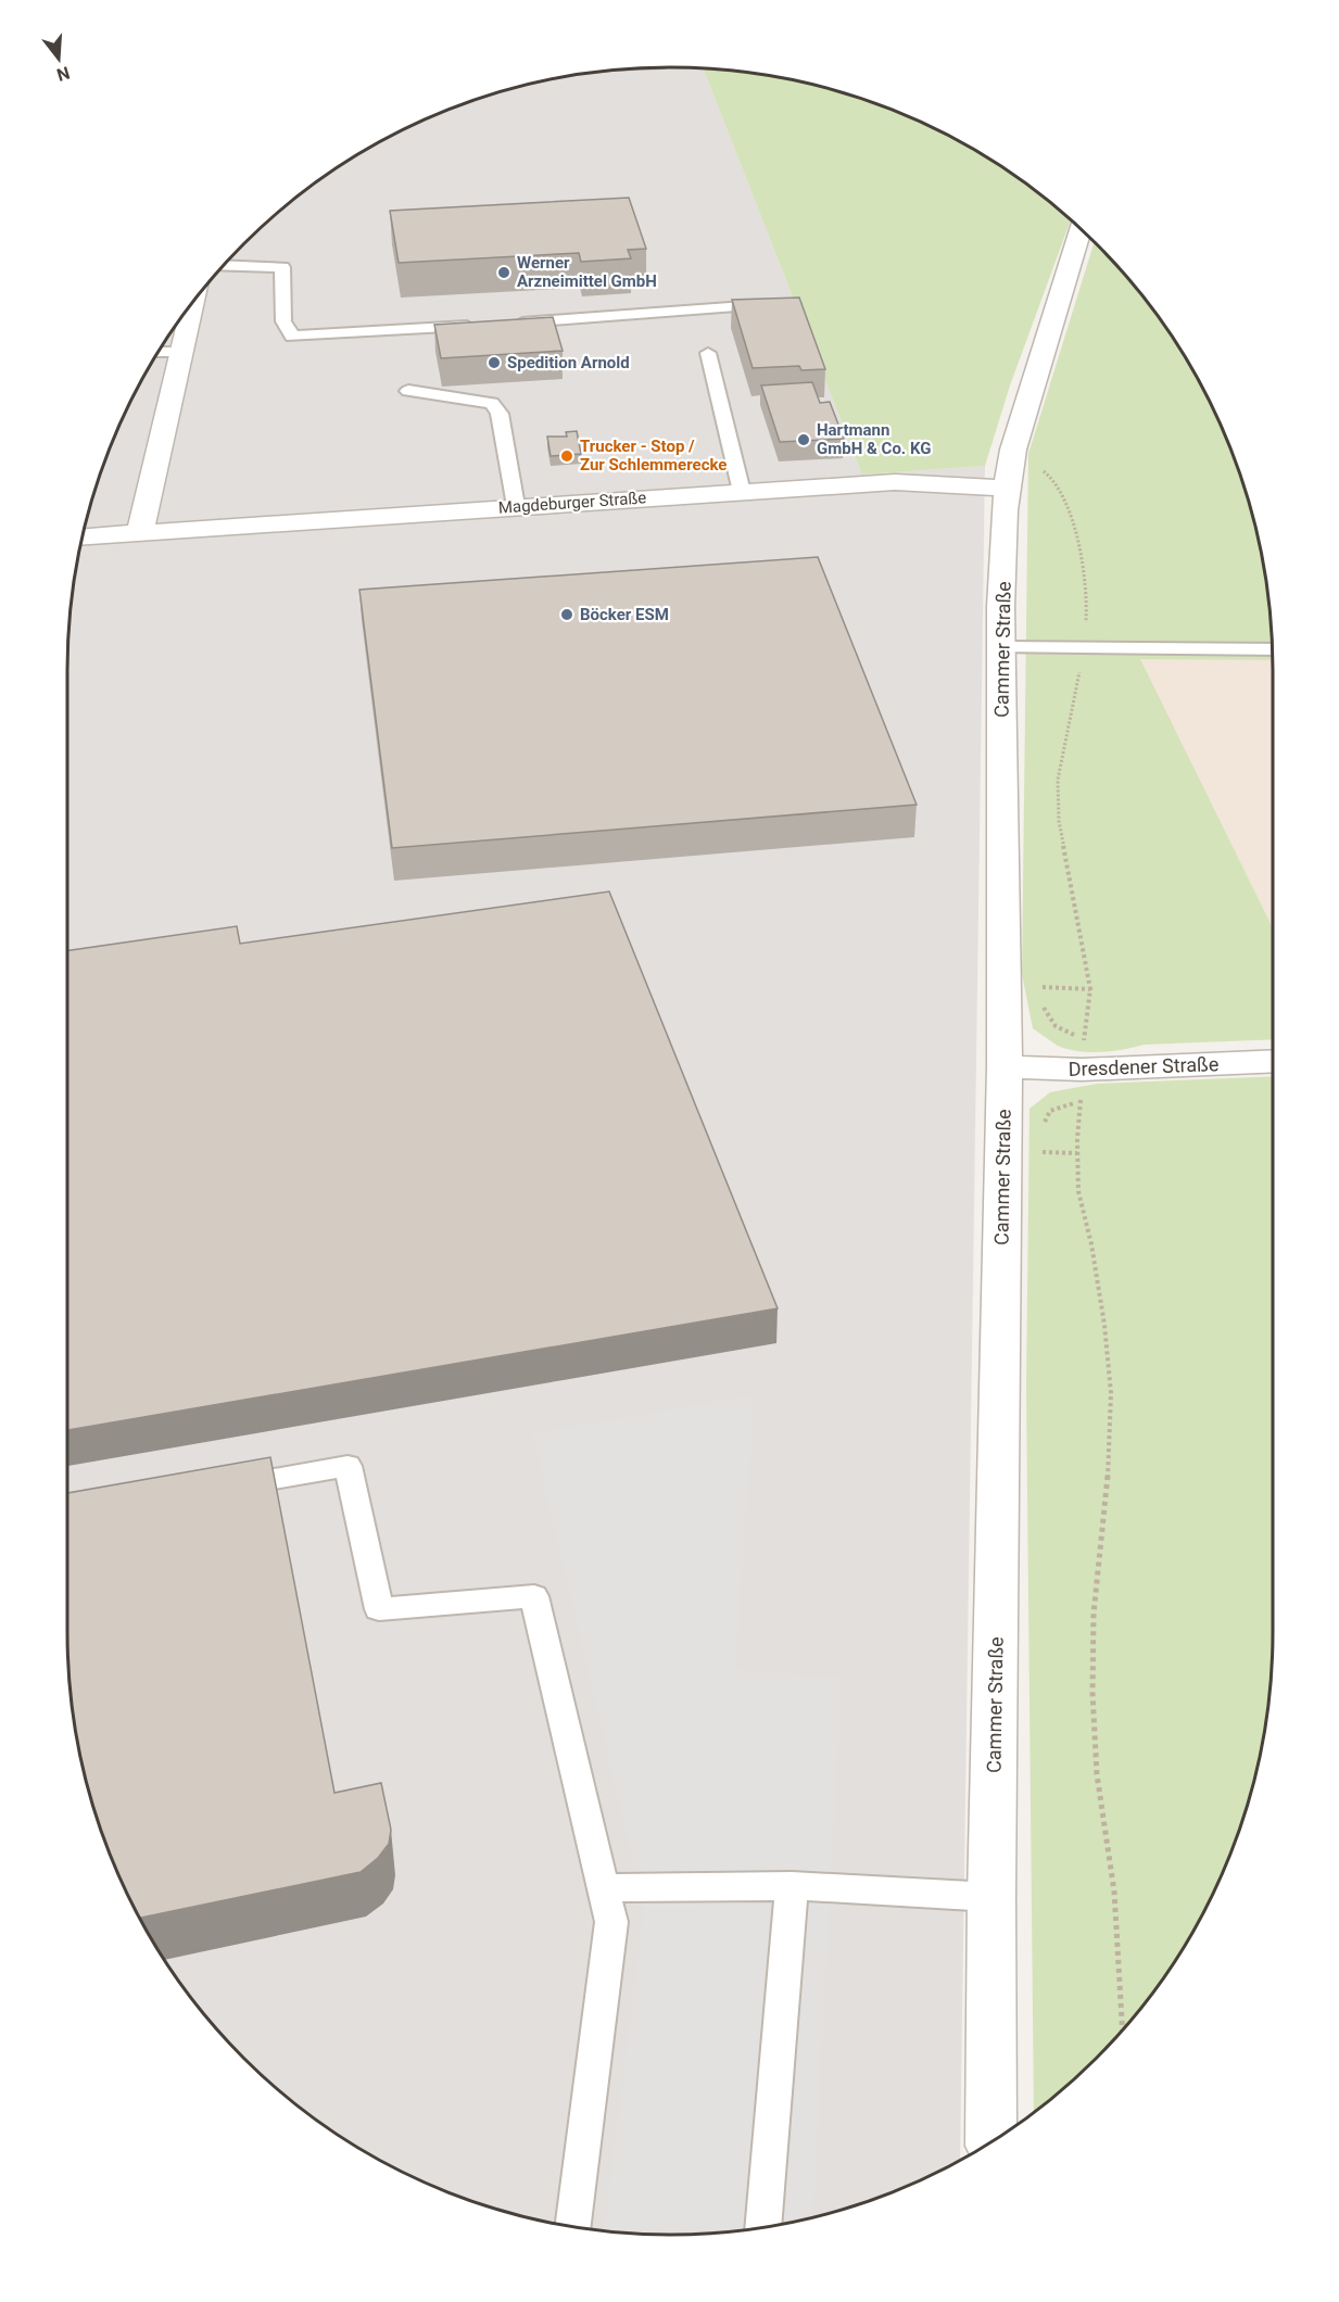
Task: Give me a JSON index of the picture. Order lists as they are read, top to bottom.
{
  "streets": {
    "street": ["Magdeburger Straße", "Cammer Straße", "Dresdener Straße"]
  },
  "crossings": [
    ["Magdeburger Straße", "Cammer Straße"],
    ["Cammer Straße", "Dresdener Straße"]
  ],
  "places": [
    "Werner Arzneimittel GmbH",
    "Spedition Arnold",
    "Hartmann GmbH & Co. KG",
    "Trucker - Stop / Zur Schlemmerecke",
    "Böcker ESM"
  ],
  "north": "bottom"
}
